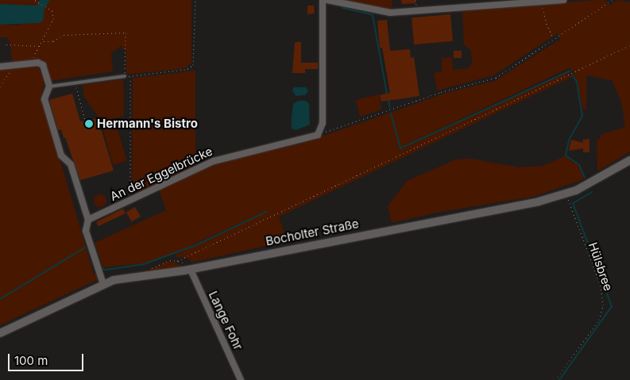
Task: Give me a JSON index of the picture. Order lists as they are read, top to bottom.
{
  "streets": {
    "main road": ["Bocholter Straße"],
    "street": ["An der Eggelbrücke", "Lange Fohr"],
    "path": ["Hülsbree"]
  },
  "crossings": [
    ["Bocholter Straße", "Hülsbree"],
    ["Bocholter Straße", "Lange Fohr"]
  ],
  "places": ["Hermann's Bistro"],
  "scale_bar": "100 m"
}
